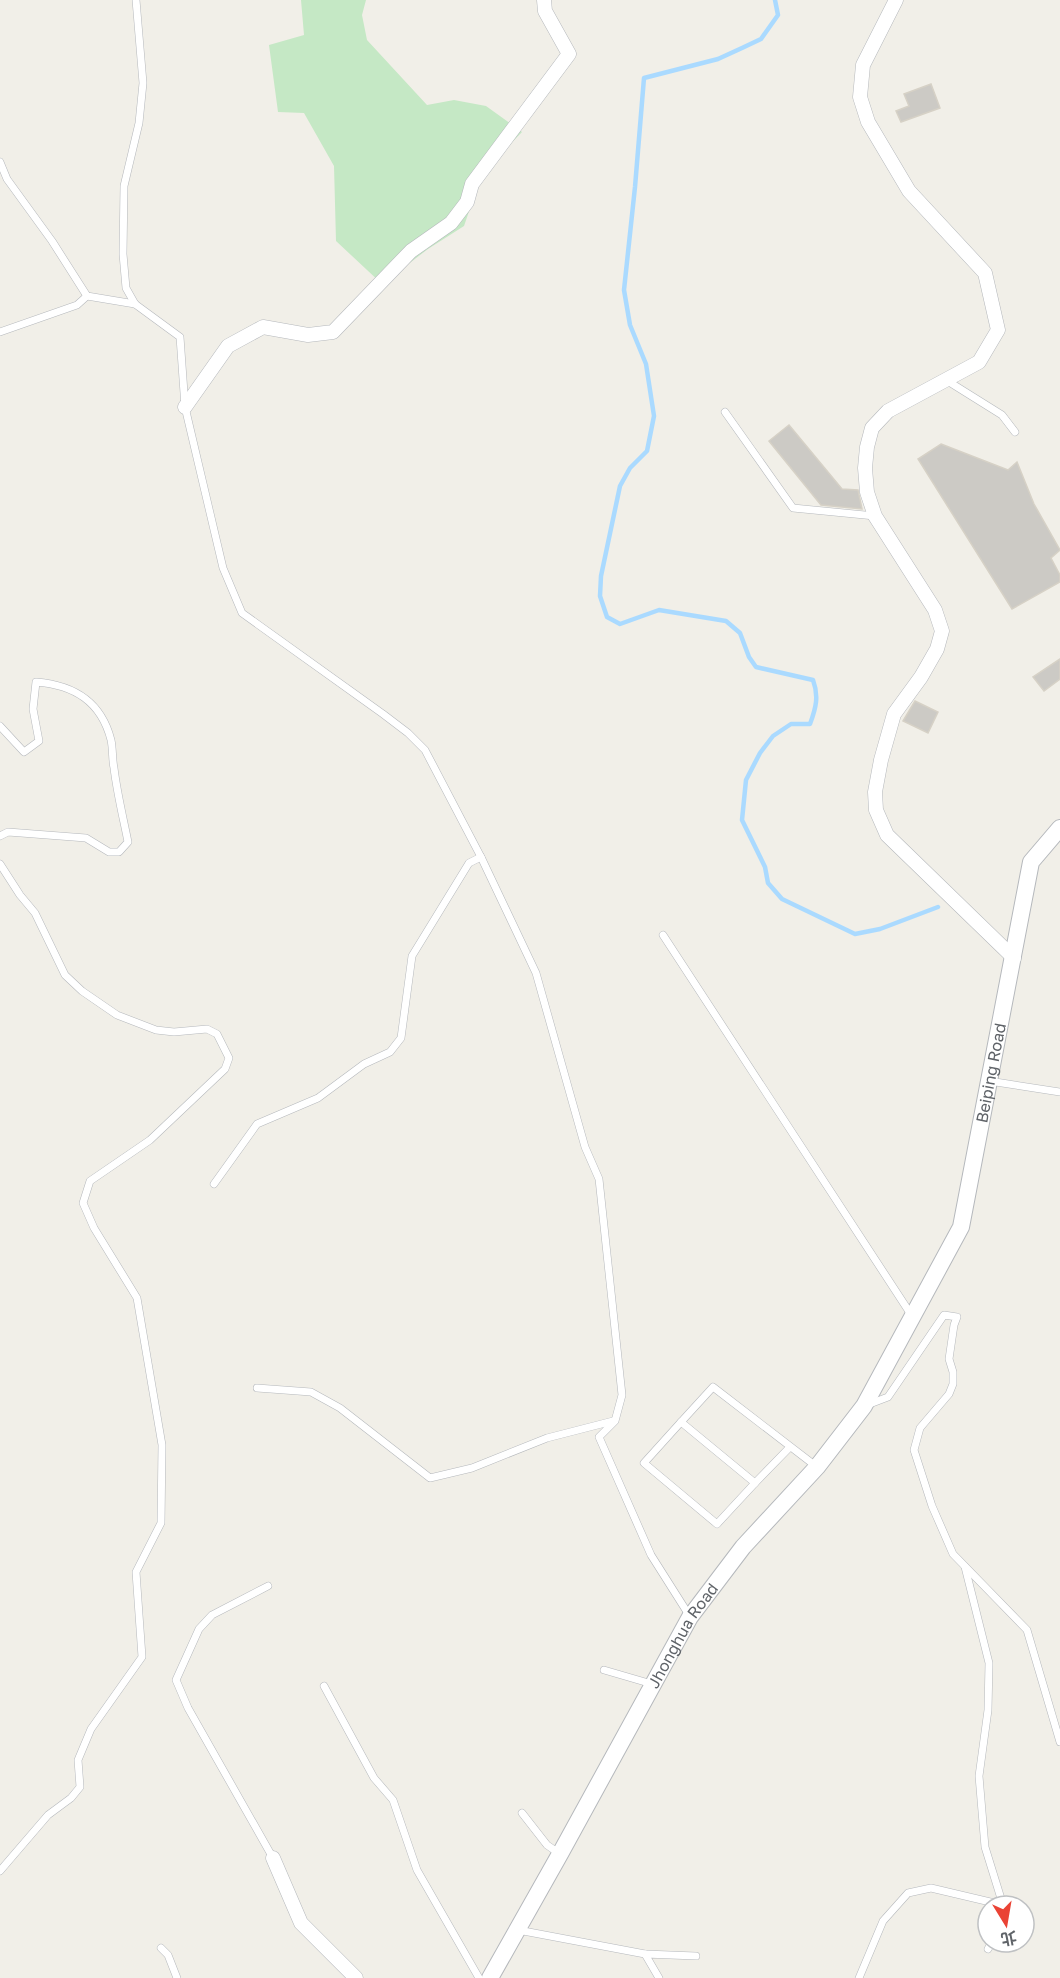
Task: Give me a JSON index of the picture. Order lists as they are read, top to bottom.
{
  "streets": {
    "street": ["Beiping Road", "Jhonghua Road"]
  },
  "crossings": [
    ["Beiping Road", "Jhonghua Road"]
  ],
  "north": "bottom"
}
